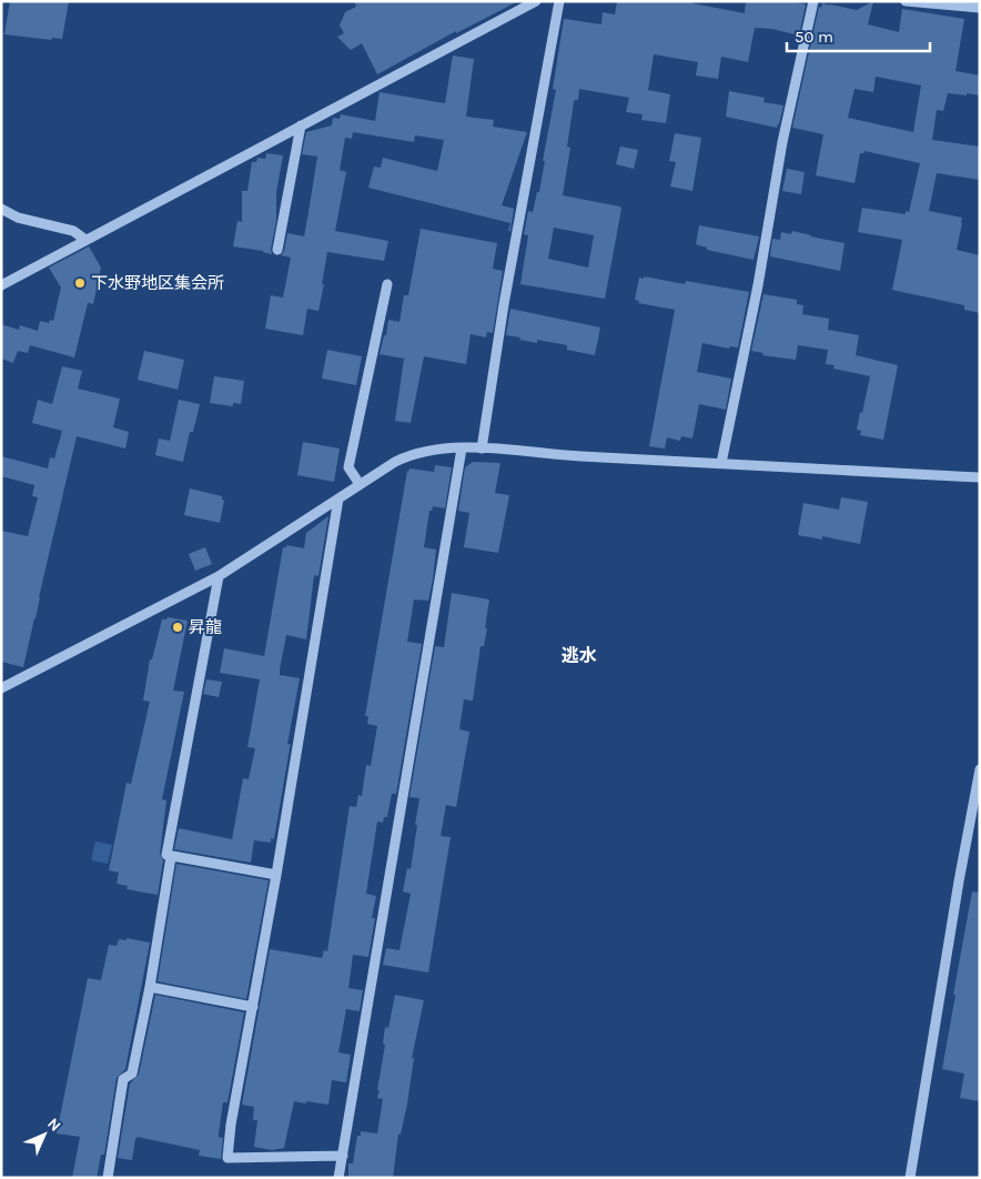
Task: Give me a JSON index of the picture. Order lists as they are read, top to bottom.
{
  "districts": ["逃水"],
  "places": ["下水野地区集会所", "昇龍"],
  "scale_bar": "50 m",
  "north": "top right"
}
